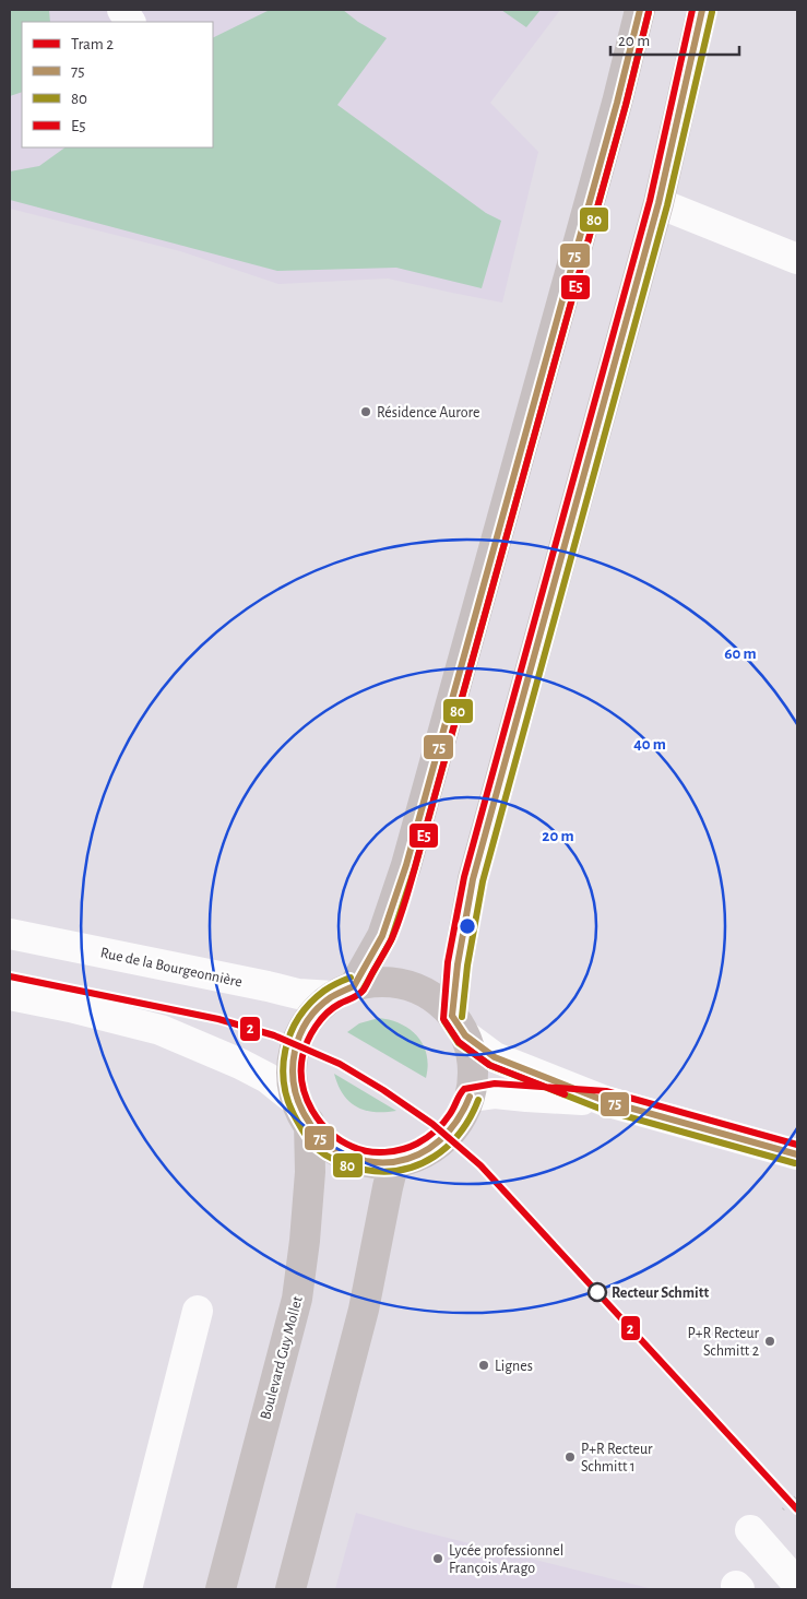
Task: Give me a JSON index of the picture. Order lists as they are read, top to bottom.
{
  "streets": {
    "main road": ["Boulevard Guy Mollet"],
    "street": ["Rue de la Bourgeonnière"]
  },
  "crossings": [
    ["Rue de la Bourgeonnière", "Boulevard Guy Mollet"]
  ],
  "places": [
    "Résidence Aurore",
    "Recteur Schmitt",
    "P+R Recteur Schmitt 2",
    "Lignes",
    "P+R Recteur Schmitt 1",
    "Lycée professionnel François Arago"
  ],
  "lines": [
    "transit line 75",
    "transit line E5",
    "transit line 80",
    "tram line 2"
  ],
  "legend": [
    "Tram 2",
    "75",
    "80",
    "E5"
  ],
  "scale_bar": "20 m",
  "rings": ["60 m", "40 m", "20 m"]
}
